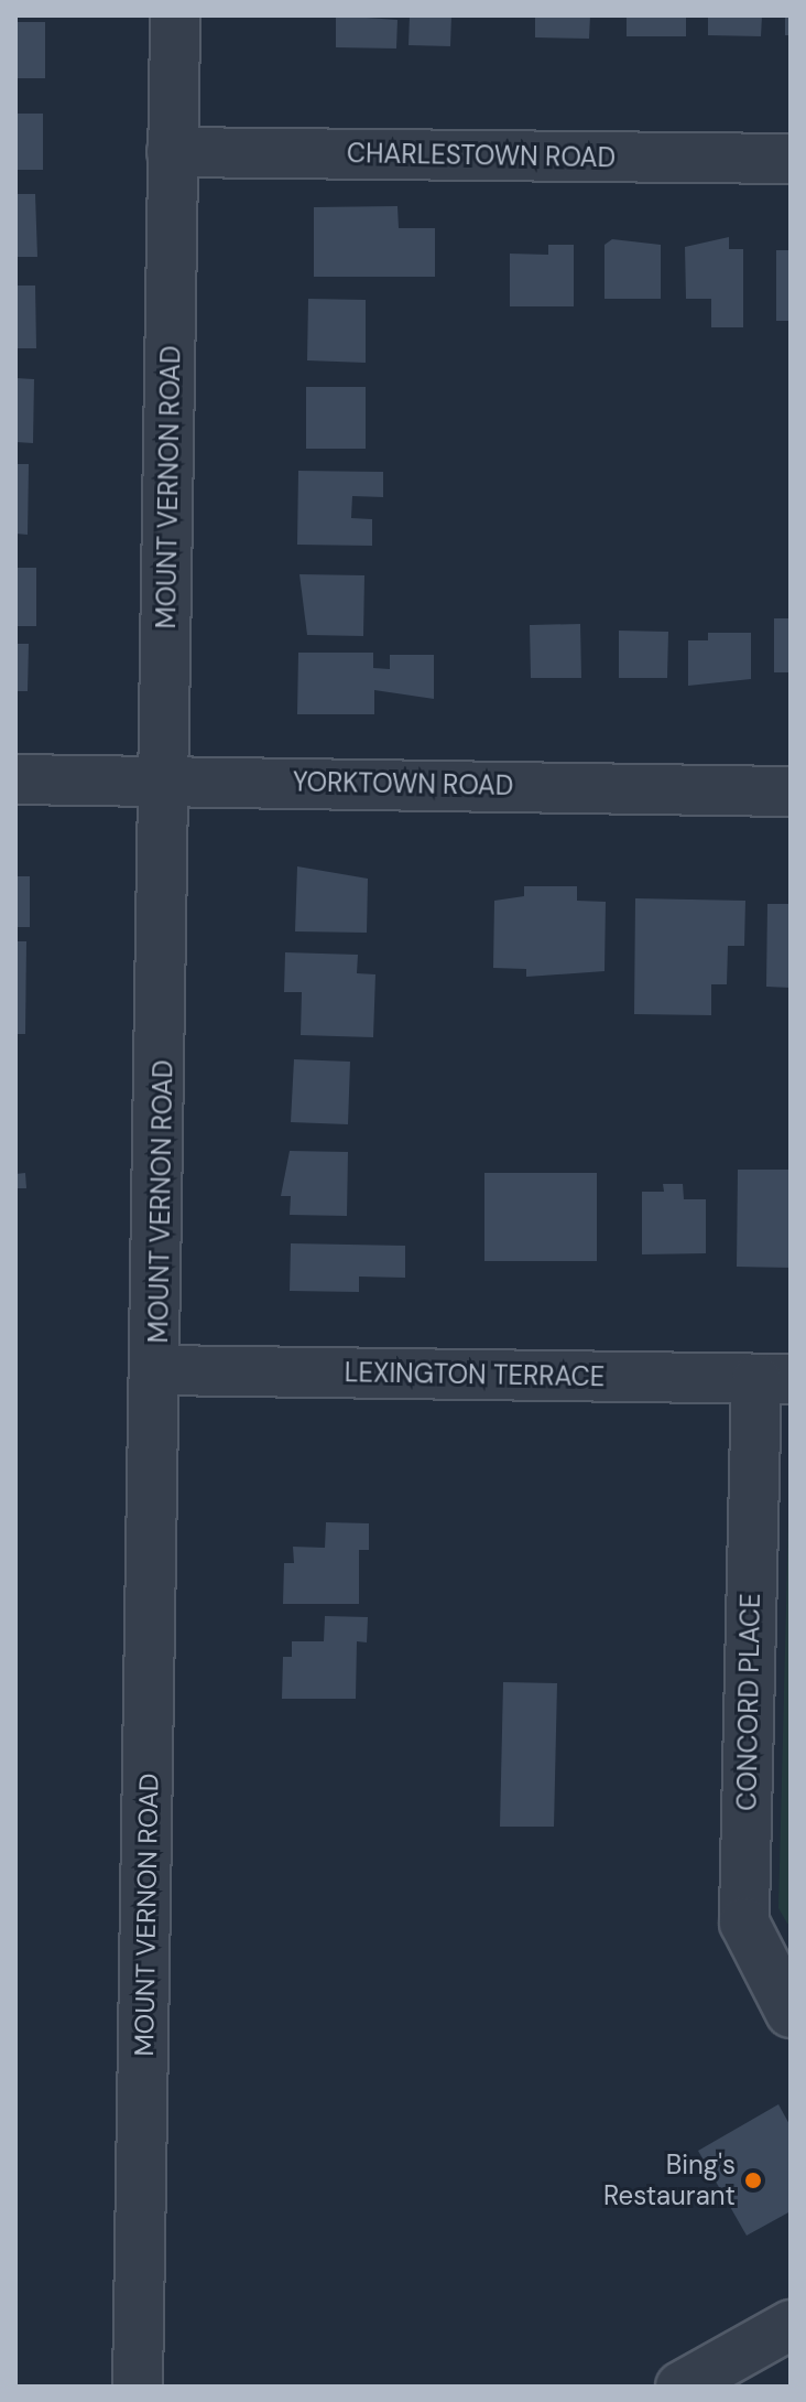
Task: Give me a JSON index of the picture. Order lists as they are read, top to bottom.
{
  "streets": {
    "street": [
      "CHARLESTOWN ROAD",
      "MOUNT VERNON ROAD",
      "YORKTOWN ROAD",
      "LEXINGTON TERRACE",
      "CONCORD PLACE"
    ]
  },
  "crossings": [
    ["CHARLESTOWN ROAD", "MOUNT VERNON ROAD"],
    ["MOUNT VERNON ROAD", "YORKTOWN ROAD"],
    ["MOUNT VERNON ROAD", "LEXINGTON TERRACE"],
    ["LEXINGTON TERRACE", "CONCORD PLACE"]
  ],
  "places": ["Bing's Restaurant"]
}
